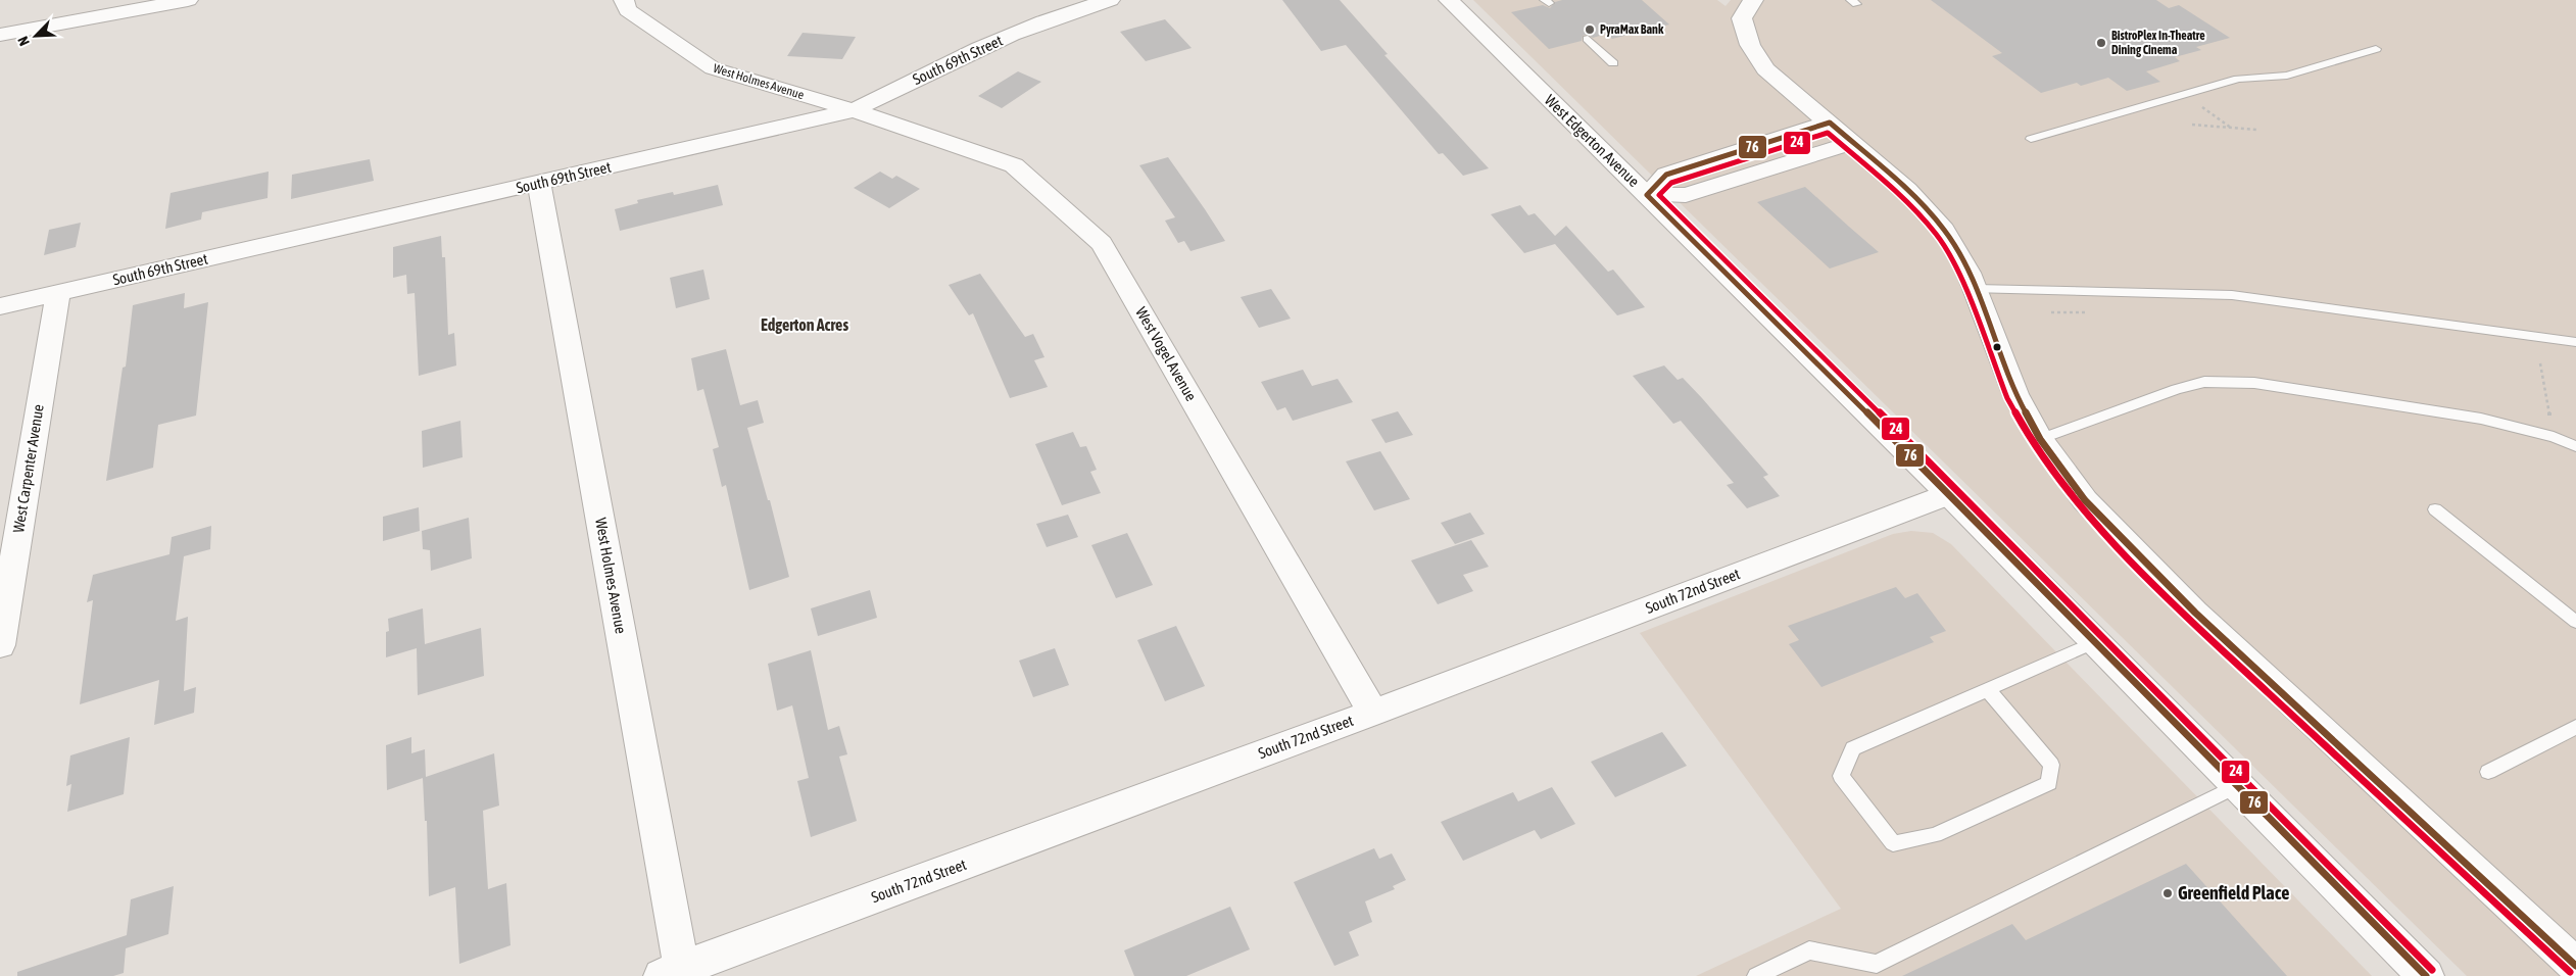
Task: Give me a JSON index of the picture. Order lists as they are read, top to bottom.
{
  "streets": {
    "street": [
      "South 69th Street",
      "West Holmes Avenue",
      "West Edgerton Avenue",
      "West Vogel Avenue",
      "West Carpenter Avenue",
      "South 72nd Street"
    ]
  },
  "crossings": [
    ["South 69th Street", "West Holmes Avenue"],
    ["South 69th Street", "West Vogel Avenue"],
    ["South 69th Street", "West Carpenter Avenue"],
    ["West Holmes Avenue", "West Vogel Avenue"],
    ["West Holmes Avenue", "South 72nd Street"],
    ["West Edgerton Avenue", "South 72nd Street"],
    ["West Vogel Avenue", "South 72nd Street"]
  ],
  "districts": ["Edgerton Acres"],
  "places": ["PyraMax Bank", "BistroPlex In-Theatre Dining Cinema", "Greenfield Place"],
  "lines": ["transit line 76", "transit line 24"],
  "north": "bottom left"
}
